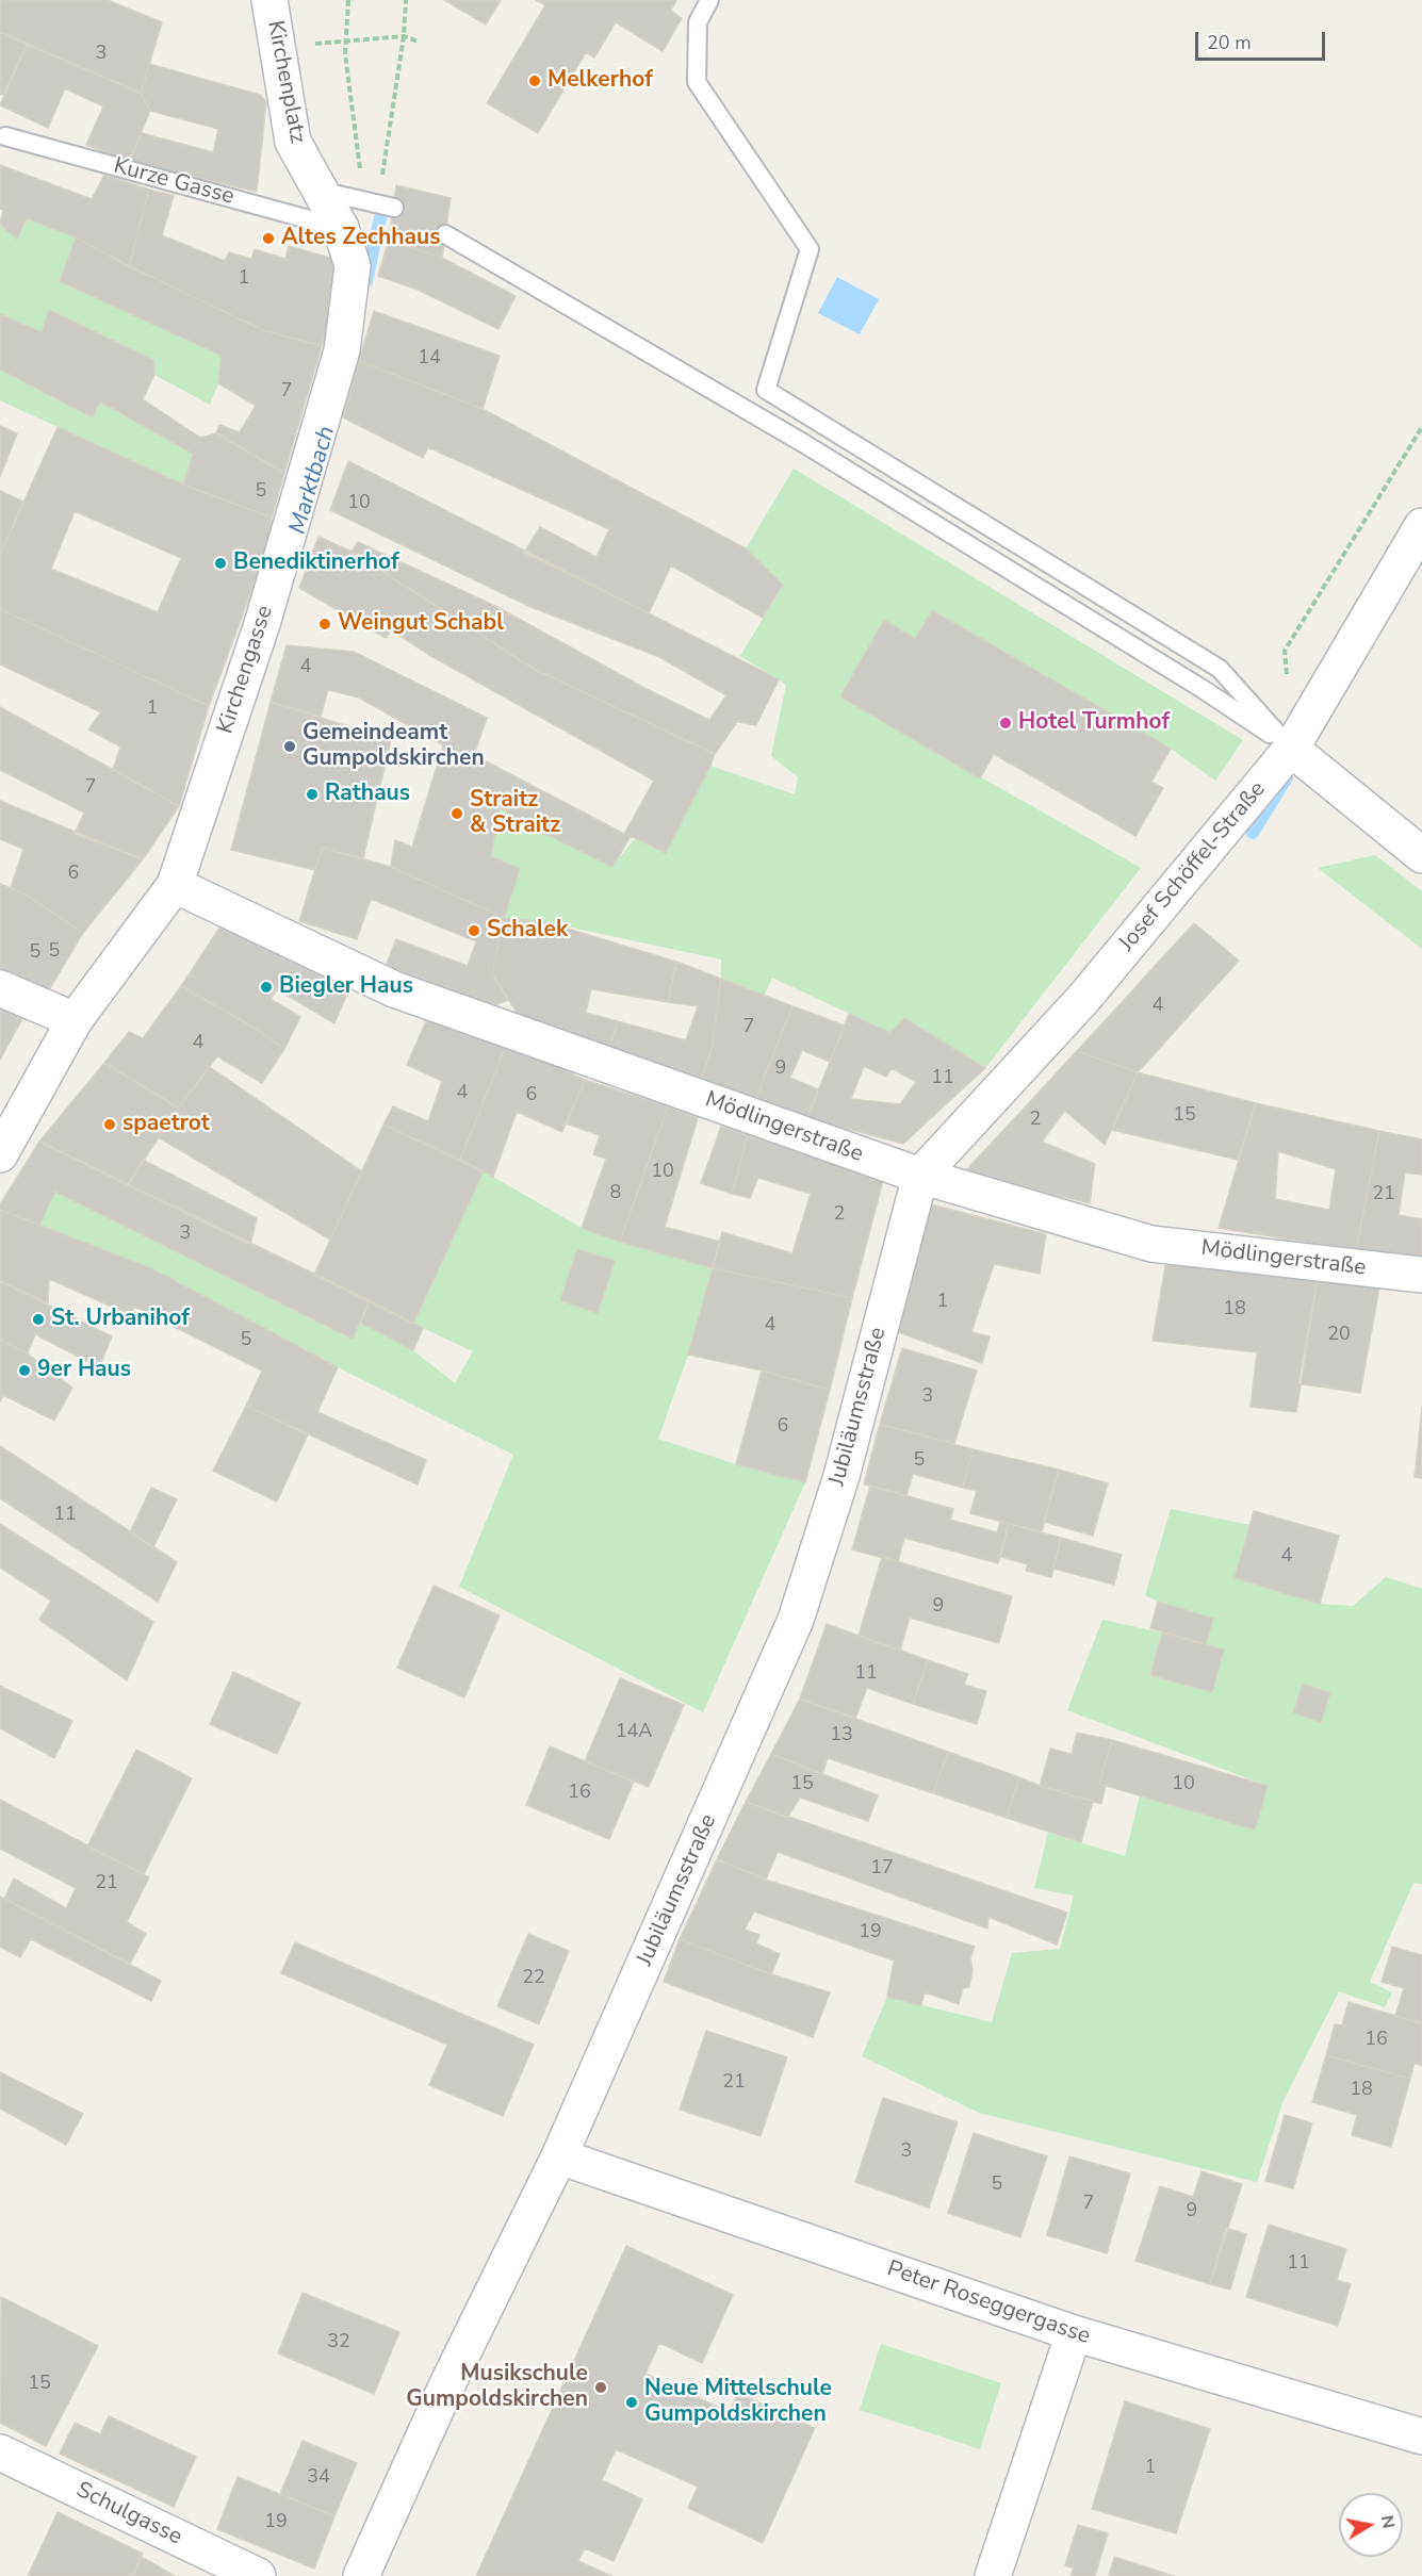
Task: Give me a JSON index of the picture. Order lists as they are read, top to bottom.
{
  "streets": {
    "street": [
      "Kirchenplatz",
      "Kirchengasse",
      "Josef Schöffel-Straße",
      "Mödlingerstraße",
      "Jubiläumsstraße",
      "Peter Roseggergasse",
      "Schulgasse"
    ],
    "lane": ["Kurze Gasse"]
  },
  "crossings": [
    ["Kirchenplatz", "Kurze Gasse"],
    ["Kirchenplatz", "Kirchengasse"],
    ["Kirchengasse", "Mödlingerstraße"],
    ["Josef Schöffel-Straße", "Mödlingerstraße"],
    ["Josef Schöffel-Straße", "Jubiläumsstraße"],
    ["Mödlingerstraße", "Jubiläumsstraße"],
    ["Jubiläumsstraße", "Peter Roseggergasse"]
  ],
  "water": ["Marktbach"],
  "places": [
    "Melkerhof",
    "Altes Zechhaus",
    "Benediktinerhof",
    "Weingut Schabl",
    "Hotel Turmhof",
    "Gemeindeamt Gumpoldskirchen",
    "Rathaus",
    "Straitz & Straitz",
    "Schalek",
    "Biegler Haus",
    "spaetrot",
    "St. Urbanihof",
    "9er Haus",
    "Musikschule Gumpoldskirchen",
    "Neue Mittelschule Gumpoldskirchen"
  ],
  "house_numbers": [
    "3",
    "1",
    "14",
    "7",
    "5",
    "10",
    "4",
    "1",
    "7",
    "6",
    "5",
    "5",
    "4",
    "7",
    "4",
    "9",
    "11",
    "4",
    "6",
    "15",
    "2",
    "10",
    "8",
    "21",
    "2",
    "3",
    "1",
    "18",
    "4",
    "20",
    "5",
    "3",
    "6",
    "5",
    "11",
    "4",
    "9",
    "11",
    "14A",
    "13",
    "15",
    "10",
    "16",
    "17",
    "21",
    "19",
    "22",
    "16",
    "21",
    "18",
    "3",
    "5",
    "7",
    "9",
    "11",
    "32",
    "15",
    "1",
    "34",
    "19"
  ],
  "scale_bar": "20 m",
  "north": "right"
}
